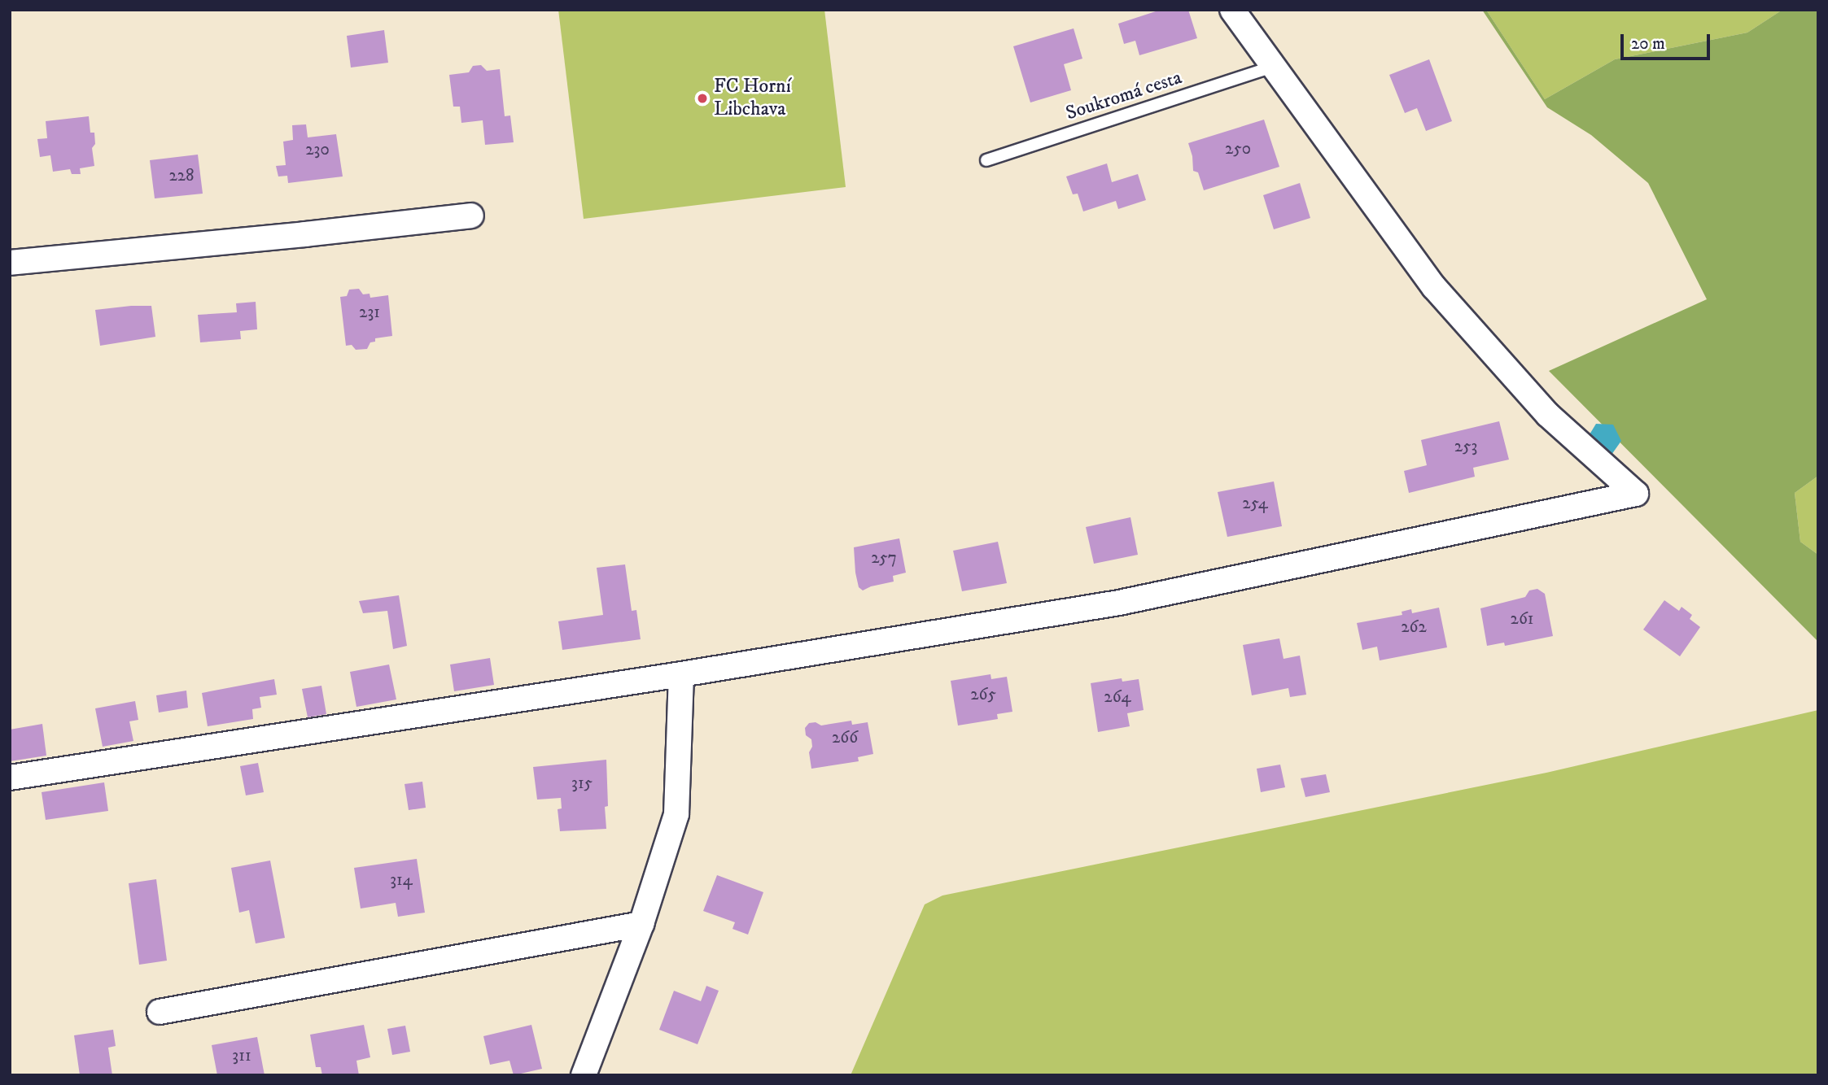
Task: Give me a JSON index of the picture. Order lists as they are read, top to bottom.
{
  "streets": {
    "lane": ["Soukromá cesta"]
  },
  "places": ["FC Horní Libchava"],
  "house_numbers": [
    "250",
    "230",
    "228",
    "231",
    "253",
    "254",
    "257",
    "261",
    "262",
    "265",
    "264",
    "266",
    "315",
    "314",
    "311"
  ],
  "scale_bar": "20 m"
}
